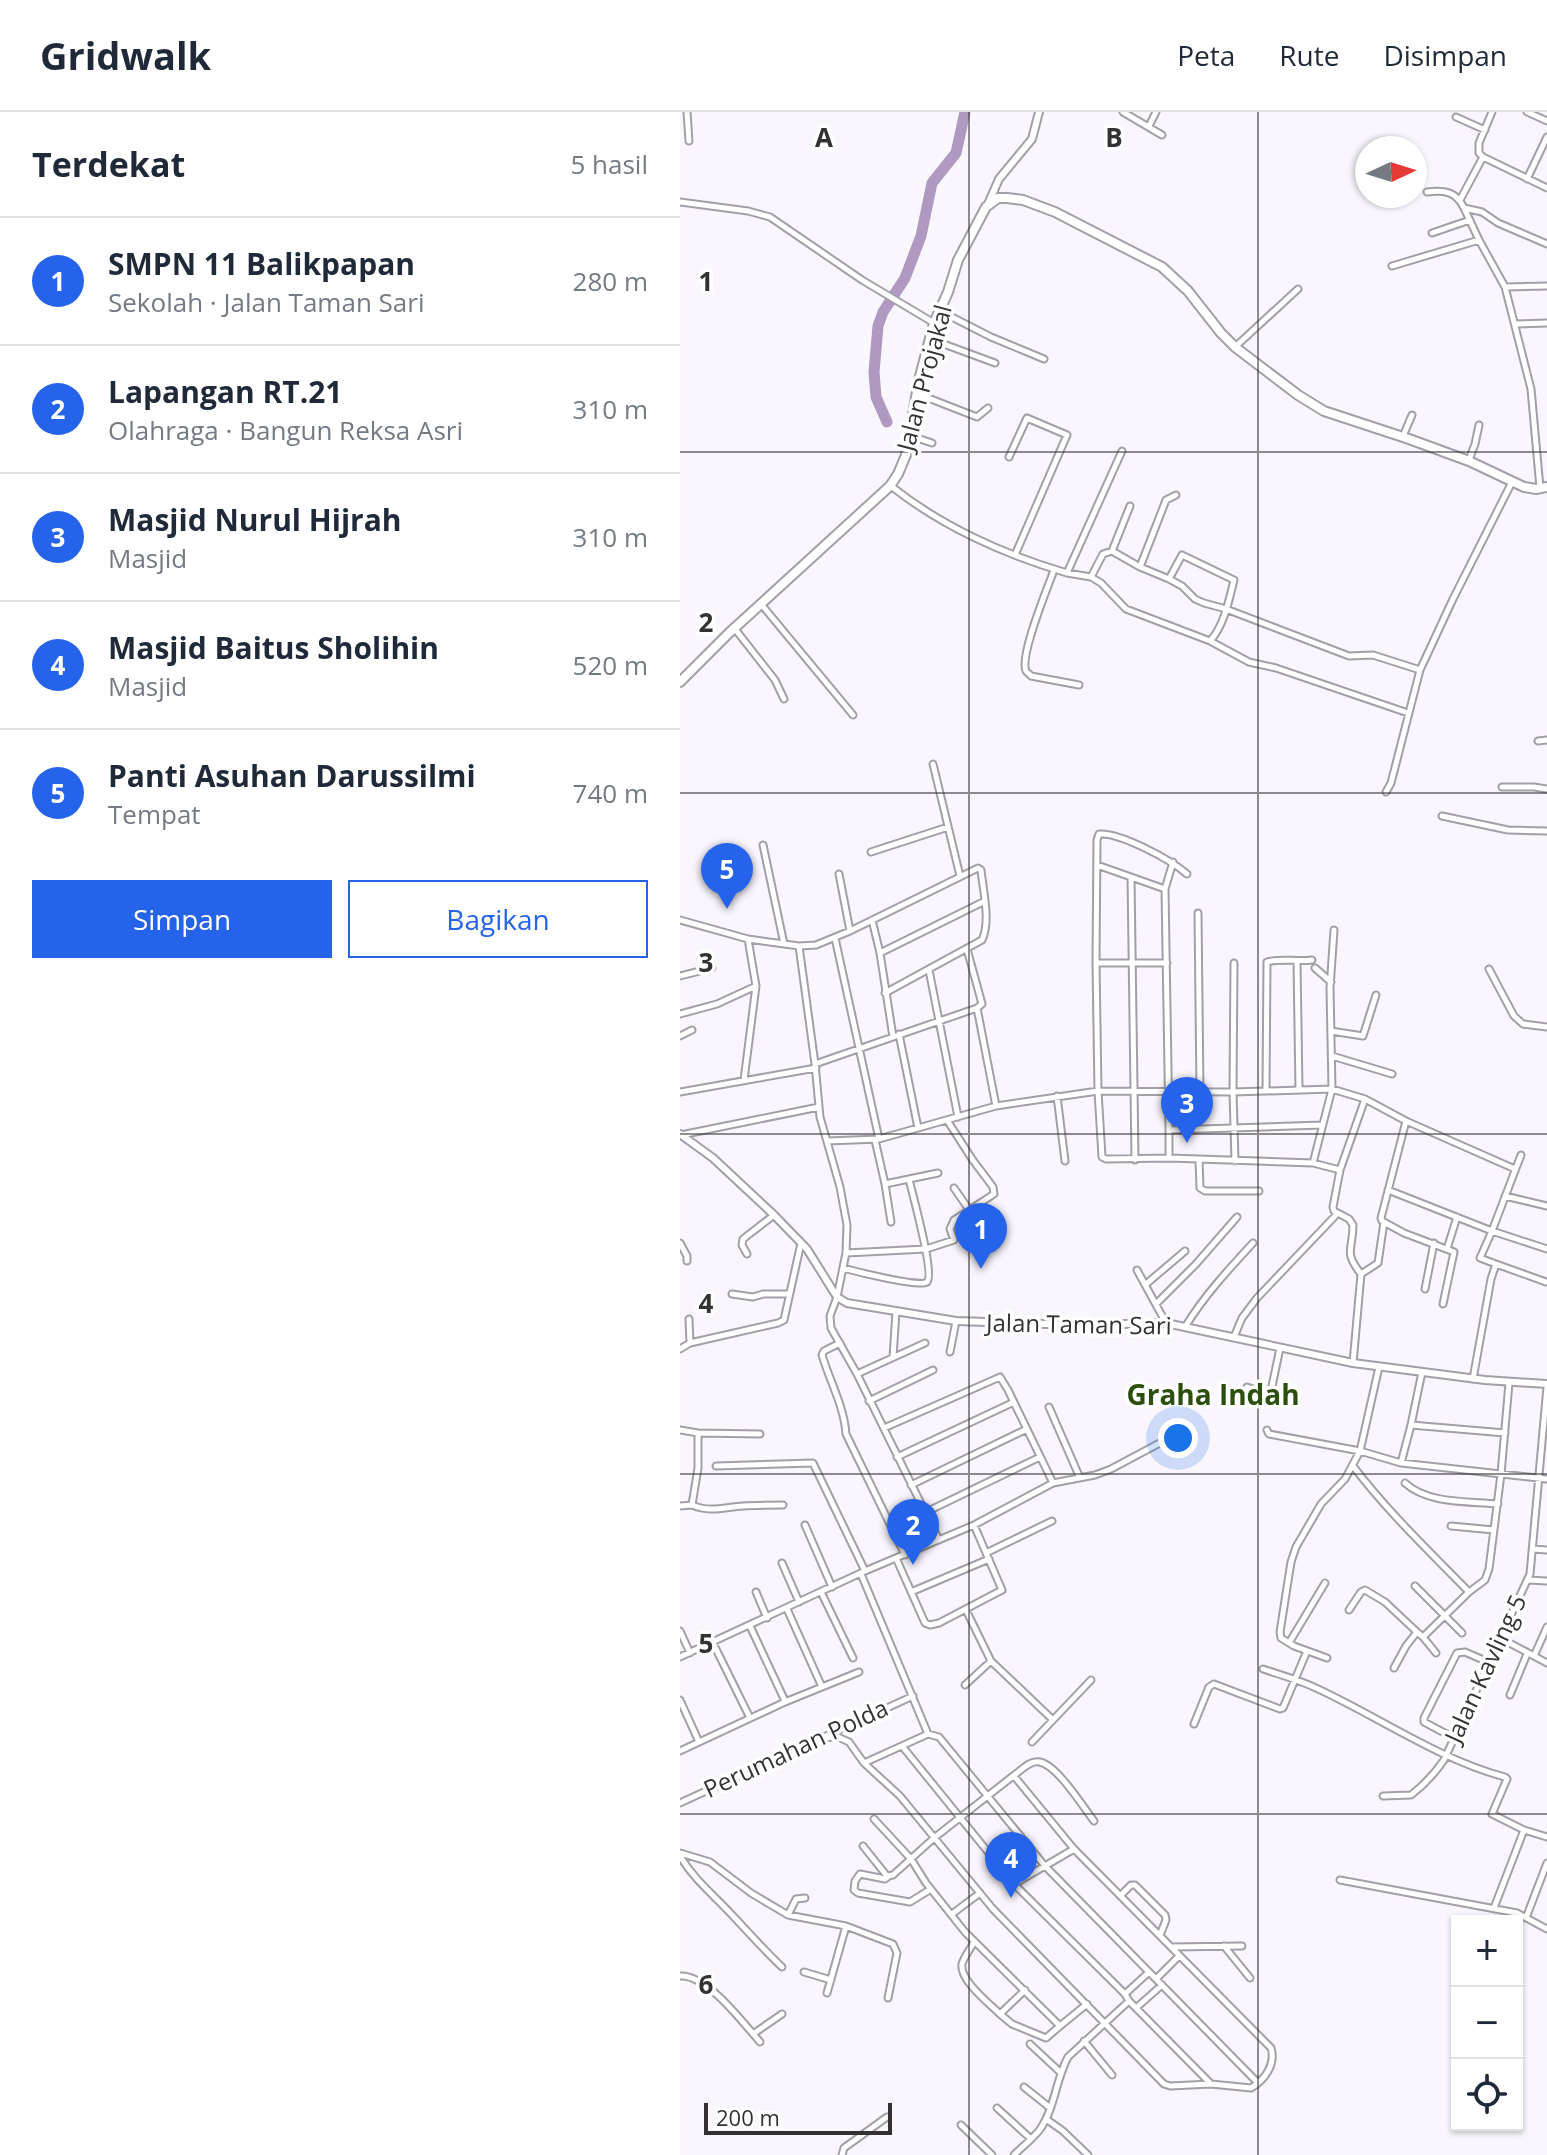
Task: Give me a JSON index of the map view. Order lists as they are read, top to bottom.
{
  "streets": {
    "main road": ["Jalan Projakal"],
    "street": ["Jalan Taman Sari", "Jalan Kavling 5", "Perumahan Polda"]
  },
  "crossings": [
    ["Jalan Taman Sari", "Jalan Kavling 5"]
  ],
  "districts": ["Graha Indah"],
  "scale_bar": "200 m",
  "north": "right",
  "page": {
    "header": "Gridwalk",
    "nav": ["Peta", "Rute", "Disimpan"],
    "heading": ["Terdekat", "5 hasil"],
    "list": [
      {
        "mark": "1",
        "name": "SMPN 11 Balikpapan",
        "note": "Sekolah · Jalan Taman Sari",
        "value": "280 m"
      },
      {
        "mark": "2",
        "name": "Lapangan RT.21",
        "note": "Olahraga · Bangun Reksa Asri",
        "value": "310 m"
      },
      {
        "mark": "3",
        "name": "Masjid Nurul Hijrah",
        "note": "Masjid",
        "value": "310 m"
      },
      {
        "mark": "4",
        "name": "Masjid Baitus Sholihin",
        "note": "Masjid",
        "value": "520 m"
      },
      {
        "mark": "5",
        "name": "Panti Asuhan Darussilmi",
        "note": "Tempat",
        "value": "740 m"
      }
    ],
    "pins": [
      "5",
      "3",
      "1",
      "2",
      "4"
    ],
    "buttons": ["Simpan", "Bagikan"],
    "map_buttons": ["+", "−"],
    "scale": "200 m"
  },
  "grid": {
    "columns": ["A", "B"],
    "rows": [
      "1",
      "2",
      "3",
      "4",
      "5",
      "6"
    ]
  }
}
